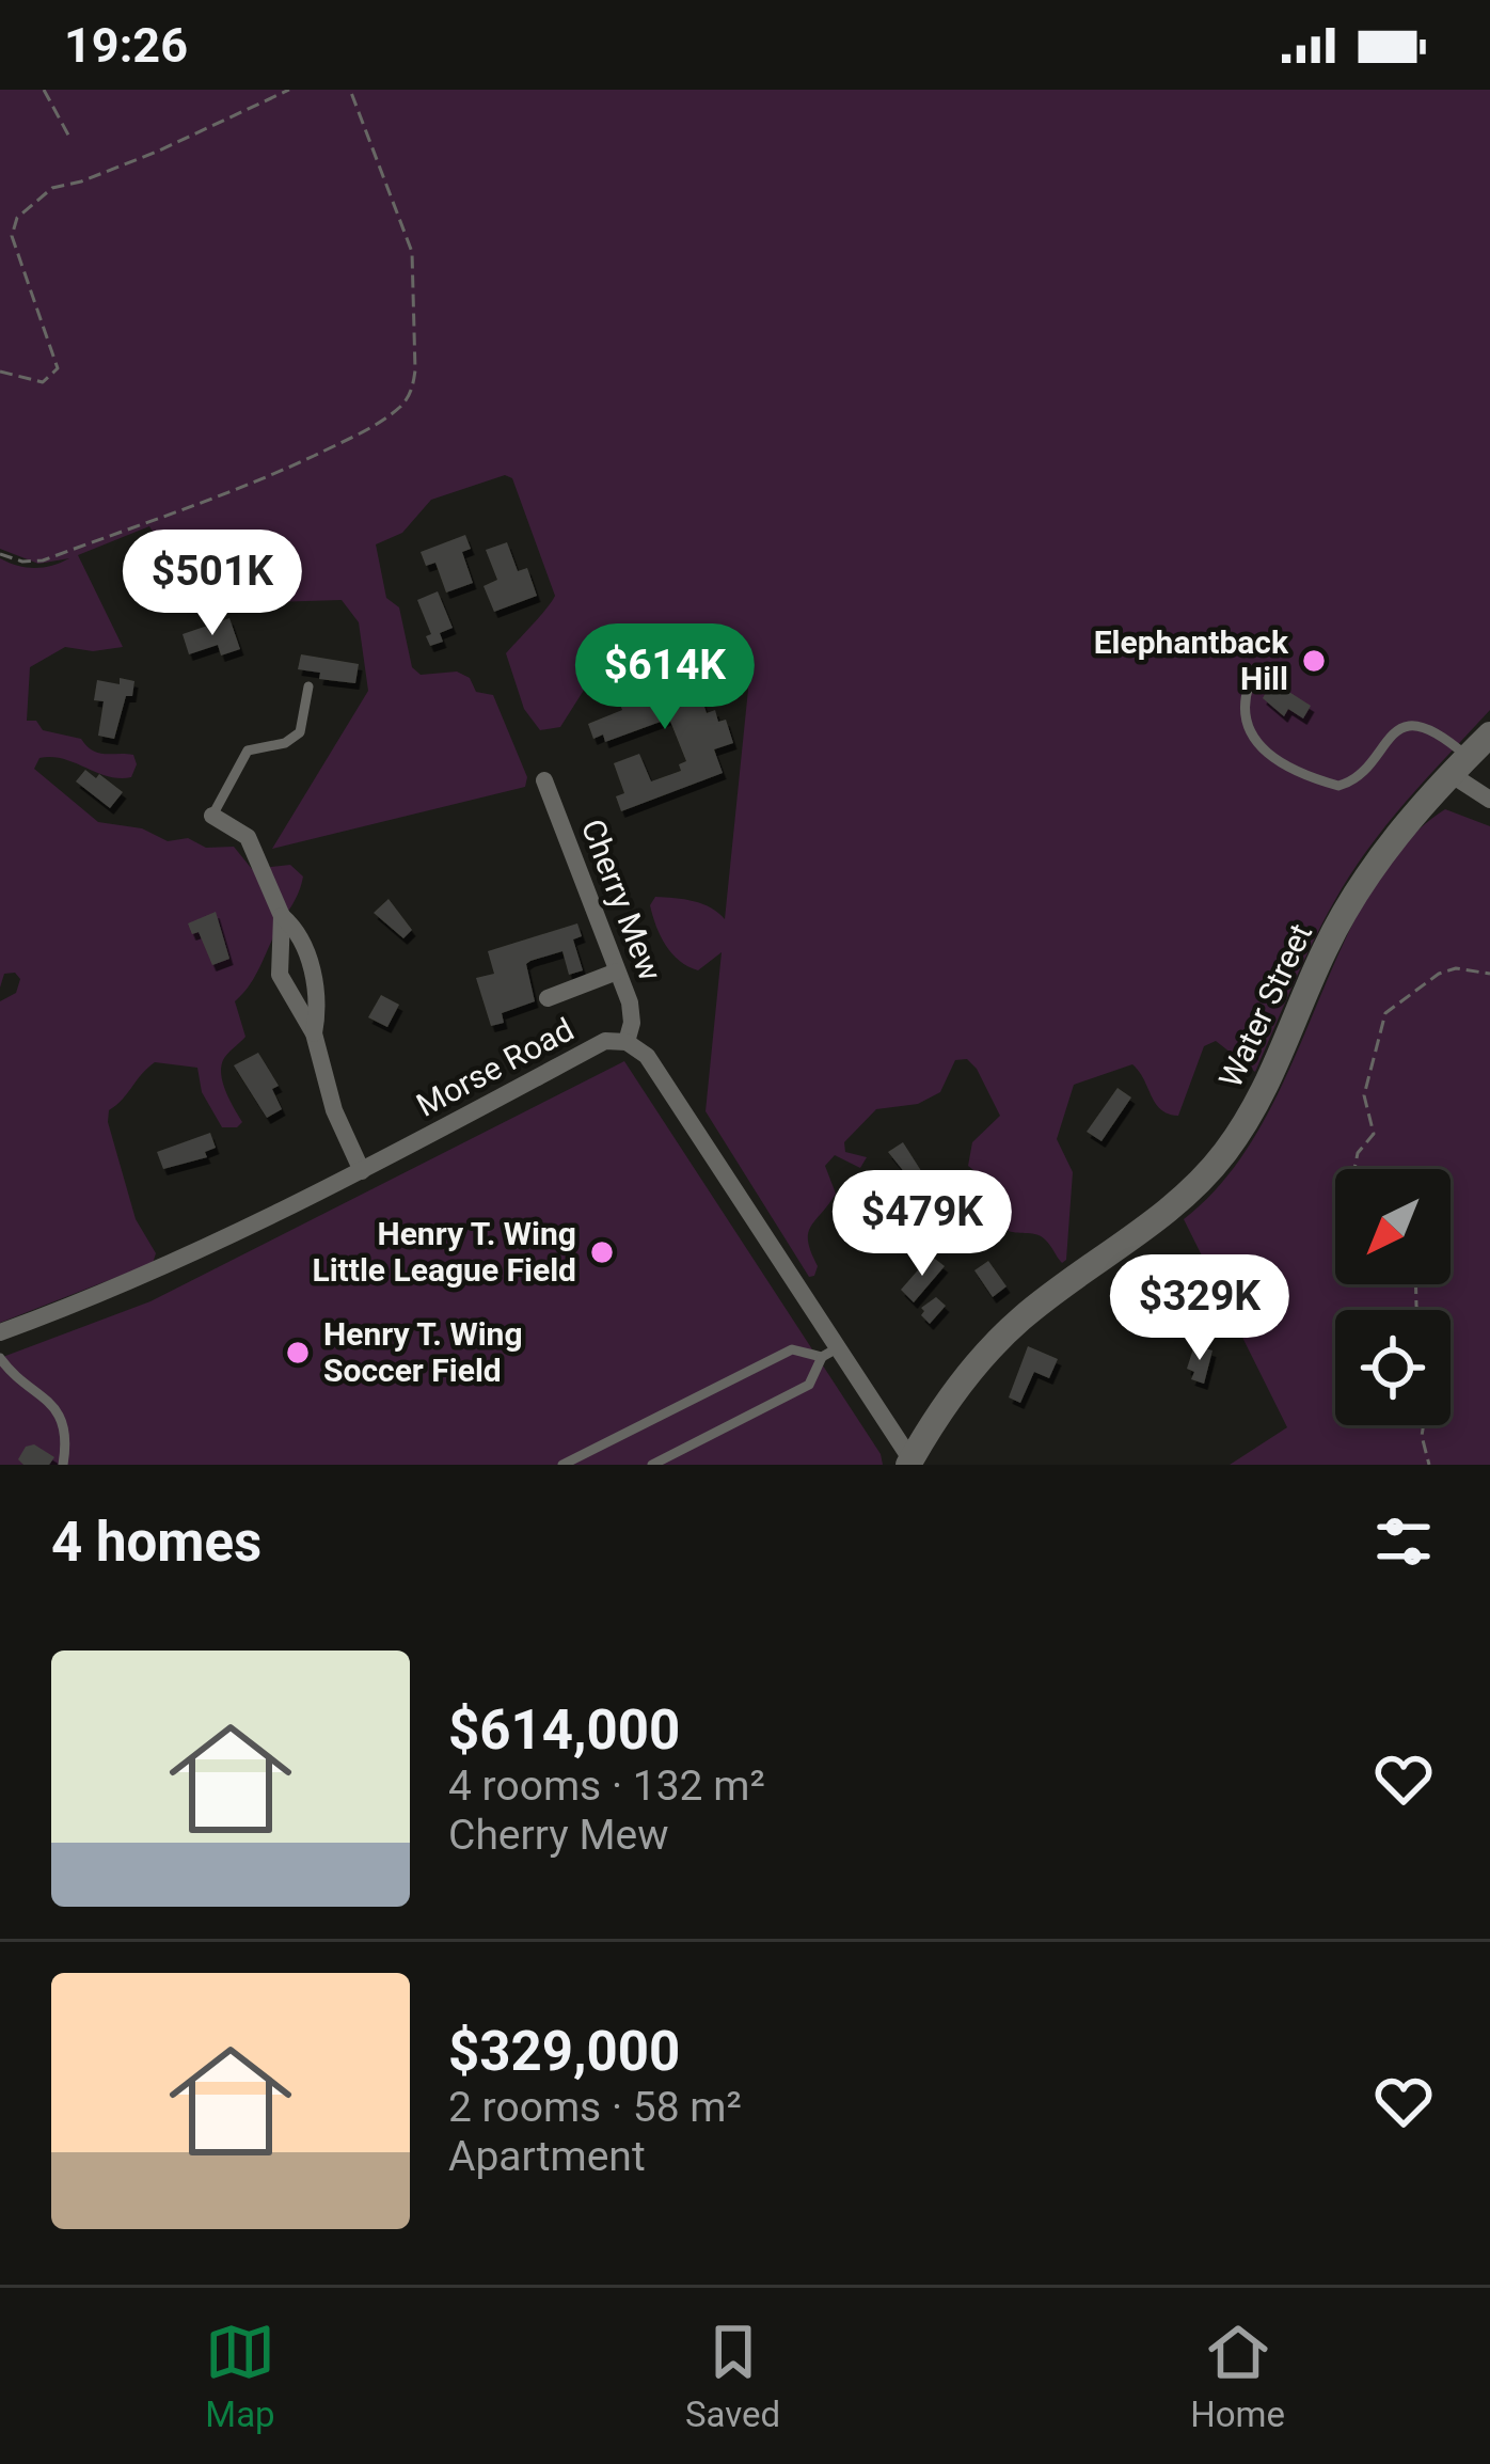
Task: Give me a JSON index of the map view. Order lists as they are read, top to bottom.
{
  "streets": {
    "main road": ["Water Street"],
    "street": ["Cherry Mew", "Morse Road"]
  },
  "crossings": [
    ["Cherry Mew", "Morse Road"],
    ["Water Street", "Morse Road"]
  ],
  "places": ["Elephantback Hill", "Henry T. Wing Little League Field", "Henry T. Wing Soccer Field"],
  "north": "bottom left",
  "page": {
    "status": "19:26",
    "price": [
      "$501K",
      "$614K",
      "$479K",
      "$329K"
    ],
    "heading": "4 homes",
    "list": [
      {
        "name": "$614,000",
        "note": "4 rooms · 132 m² · Cherry Mew"
      },
      {
        "name": "$329,000",
        "note": "2 rooms · 58 m² · Apartment"
      }
    ],
    "tabs": ["Map", "Saved", "Home"]
  }
}
